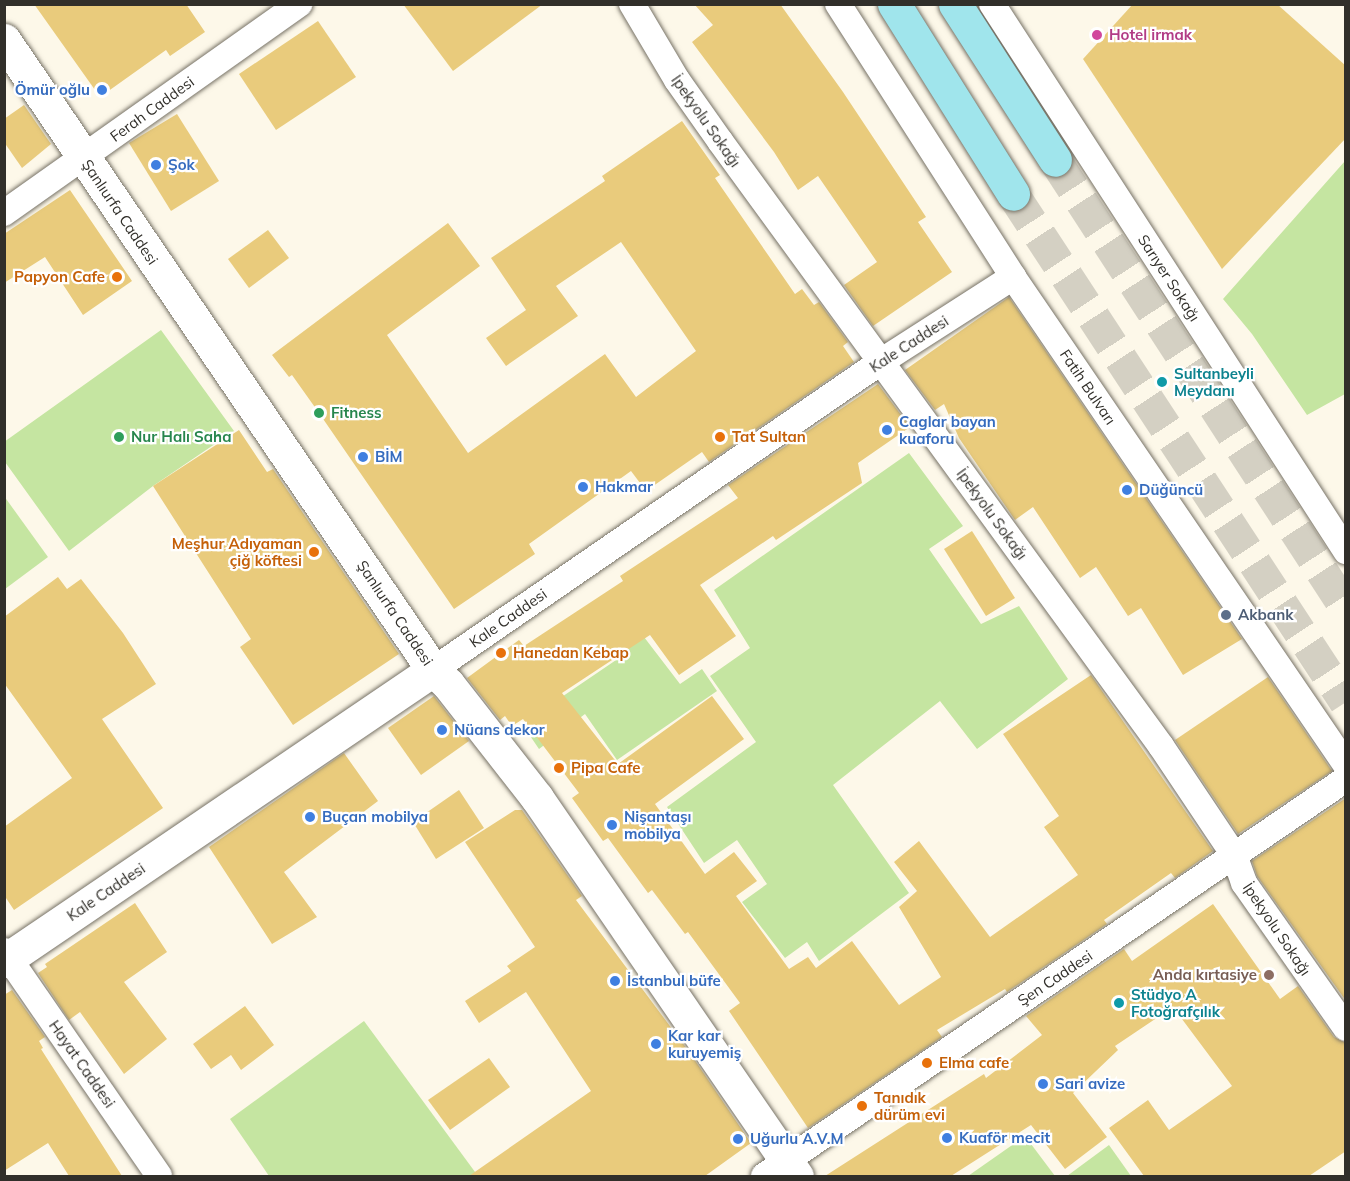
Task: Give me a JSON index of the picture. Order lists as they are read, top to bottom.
{
  "streets": {
    "street": [
      "Ferah Caddesi",
      "İpekyolu Sokağı",
      "Şanlıurfa Caddesi",
      "Sarıyer Sokağı",
      "Kale Caddesi",
      "Fatih Bulvarı",
      "Şen Caddesi",
      "Hayat Caddesi"
    ]
  },
  "crossings": [
    ["Ferah Caddesi", "Şanlıurfa Caddesi"],
    ["İpekyolu Sokağı", "Kale Caddesi"],
    ["İpekyolu Sokağı", "Şen Caddesi"],
    ["Şanlıurfa Caddesi", "Kale Caddesi"],
    ["Şanlıurfa Caddesi", "Şen Caddesi"],
    ["Kale Caddesi", "Fatih Bulvarı"],
    ["Kale Caddesi", "Hayat Caddesi"]
  ],
  "places": [
    "Hotel irmak",
    "Ömür oğlu",
    "Şok",
    "Papyon Cafe",
    "Sultanbeyli Meydanı",
    "Fitness",
    "Caglar bayan kuaforu",
    "Nur Halı Saha",
    "Tat Sultan",
    "BİM",
    "Hakmar",
    "Düğüncü",
    "Meşhur Adıyaman çiğ köftesi",
    "Akbank",
    "Hanedan Kebap",
    "Nüans dekor",
    "Pipa Cafe",
    "Buçan mobilya",
    "Nişantaşı mobilya",
    "Anda kırtasiye",
    "İstanbul büfe",
    "Stüdyo A Fotoğrafçılık",
    "Kar kar kuruyemiş",
    "Elma cafe",
    "Sari avize",
    "Tanıdık dürüm evi",
    "Kuaför mecit",
    "Uğurlu A.V.M"
  ]
}
